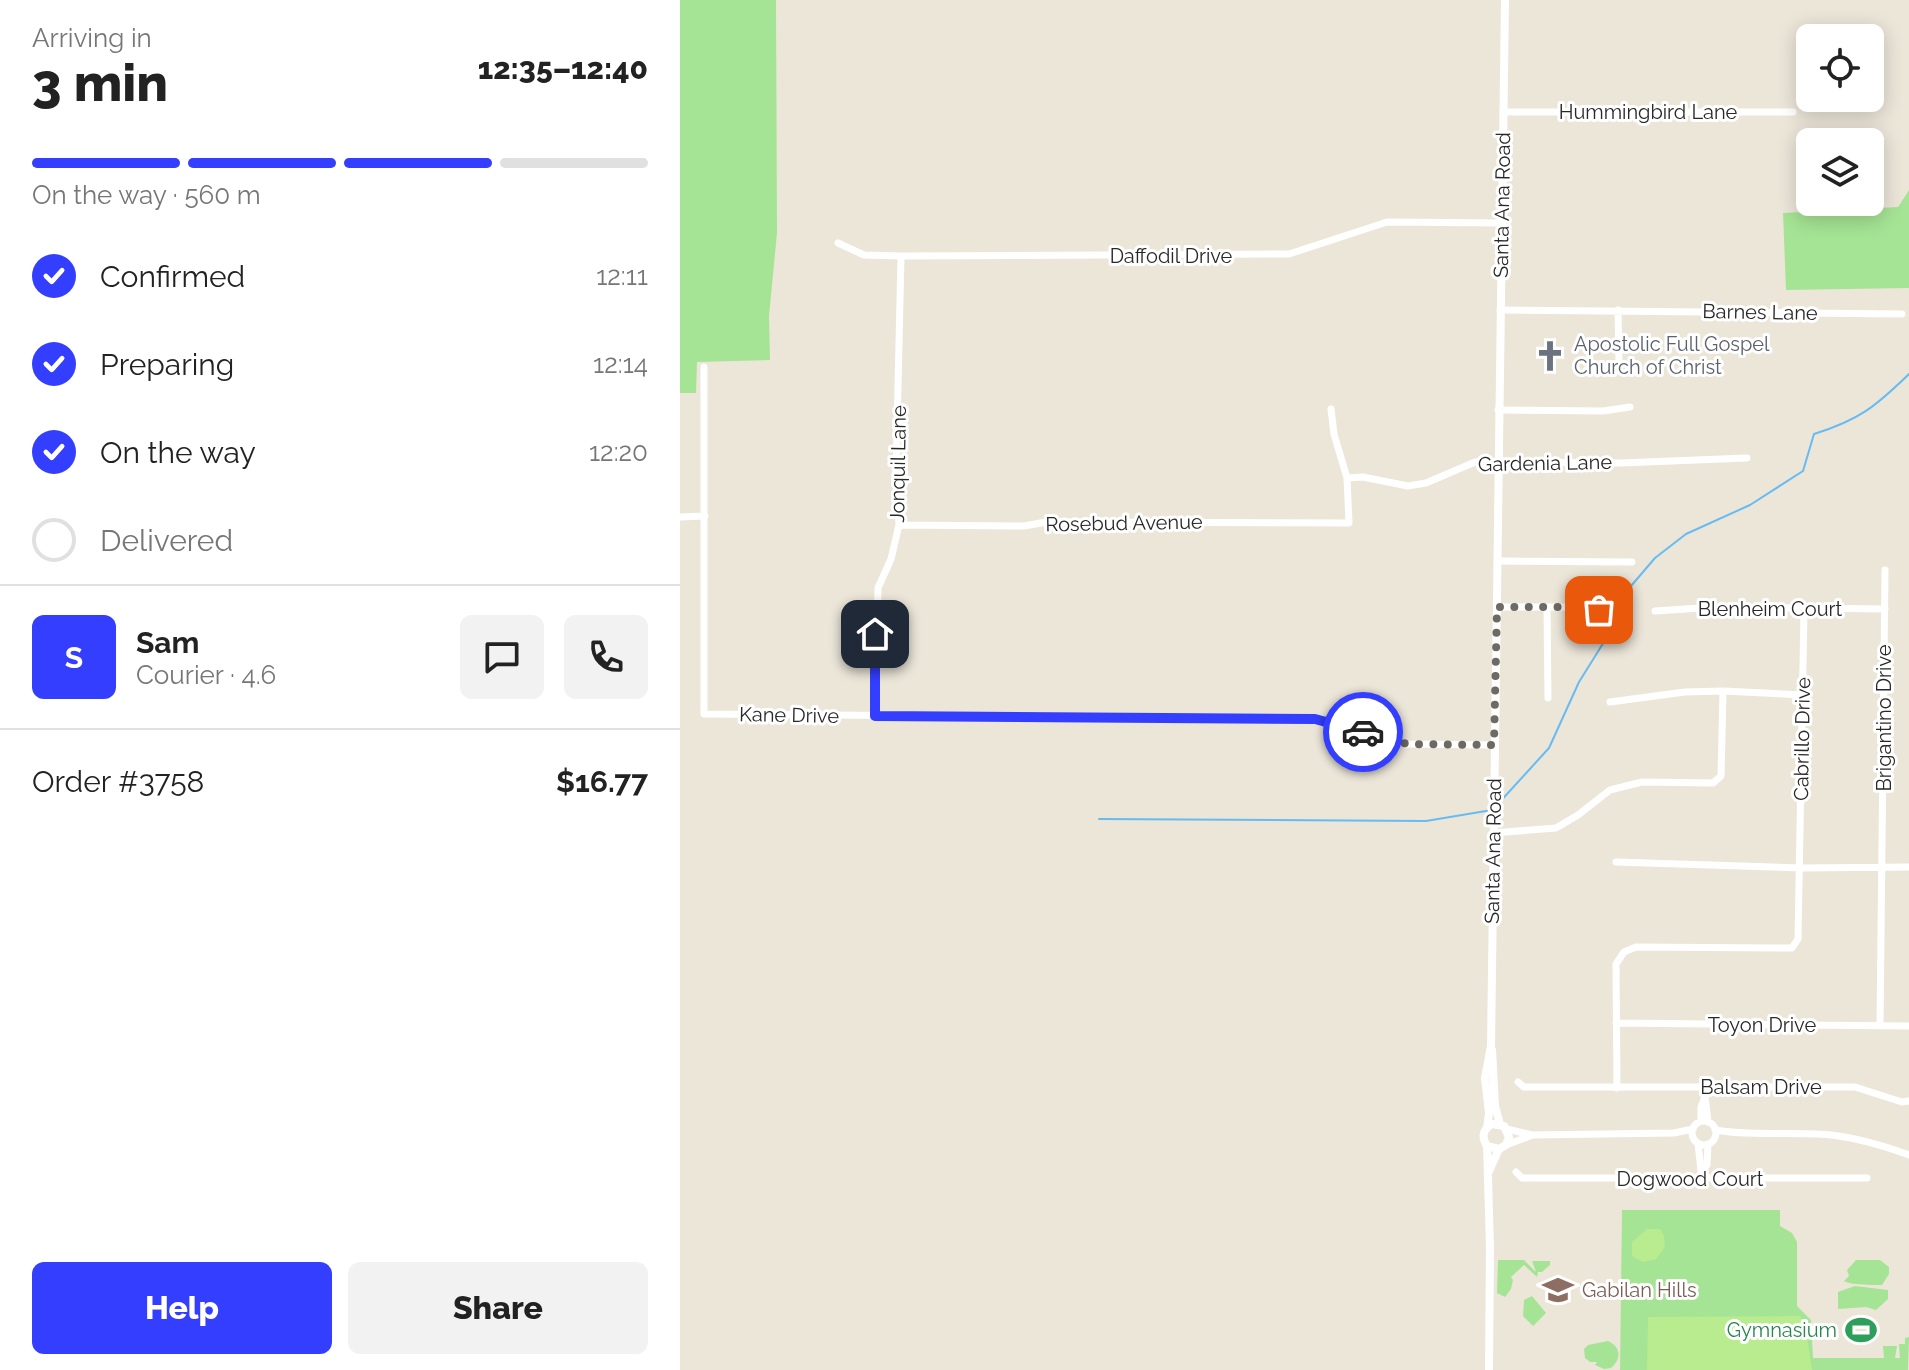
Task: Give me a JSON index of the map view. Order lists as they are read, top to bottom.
{
  "streets": {
    "street": [
      "Hummingbird Lane",
      "Santa Ana Road",
      "Daffodil Drive",
      "Barnes Lane",
      "Gardenia Lane",
      "Jonquil Lane",
      "Rosebud Avenue",
      "Blenheim Court",
      "Kane Drive",
      "Brigantino Drive",
      "Cabrillo Drive",
      "Toyon Drive",
      "Balsam Drive",
      "Dogwood Court"
    ]
  },
  "crossings": [
    ["Hummingbird Lane", "Santa Ana Road"],
    ["Santa Ana Road", "Daffodil Drive"],
    ["Santa Ana Road", "Barnes Lane"],
    ["Santa Ana Road", "Gardenia Lane"],
    ["Santa Ana Road", "Kane Drive"],
    ["Daffodil Drive", "Jonquil Lane"],
    ["Gardenia Lane", "Rosebud Avenue"],
    ["Jonquil Lane", "Rosebud Avenue"],
    ["Jonquil Lane", "Kane Drive"],
    ["Blenheim Court", "Brigantino Drive"],
    ["Blenheim Court", "Cabrillo Drive"],
    ["Brigantino Drive", "Toyon Drive"],
    ["Cabrillo Drive", "Toyon Drive"]
  ],
  "places": {
    "church": ["Apostolic Full Gospel Church of Christ"],
    "school or university": ["Gabilan Hills"],
    "sports": ["Gymnasium"]
  },
  "page": {
    "heading": ["3 min", "Arriving in", "12:35–12:40"],
    "panel": [
      "Sam",
      "Courier · 4.6",
      "Order #3758",
      "$16.77"
    ],
    "bar": "On the way · 560 m",
    "list": [
      ["Confirmed", "12:11"],
      ["Preparing", "12:14"],
      ["On the way", "12:20"],
      "Delivered"
    ],
    "round": "S",
    "buttons": ["Help", "Share"]
  }
}
